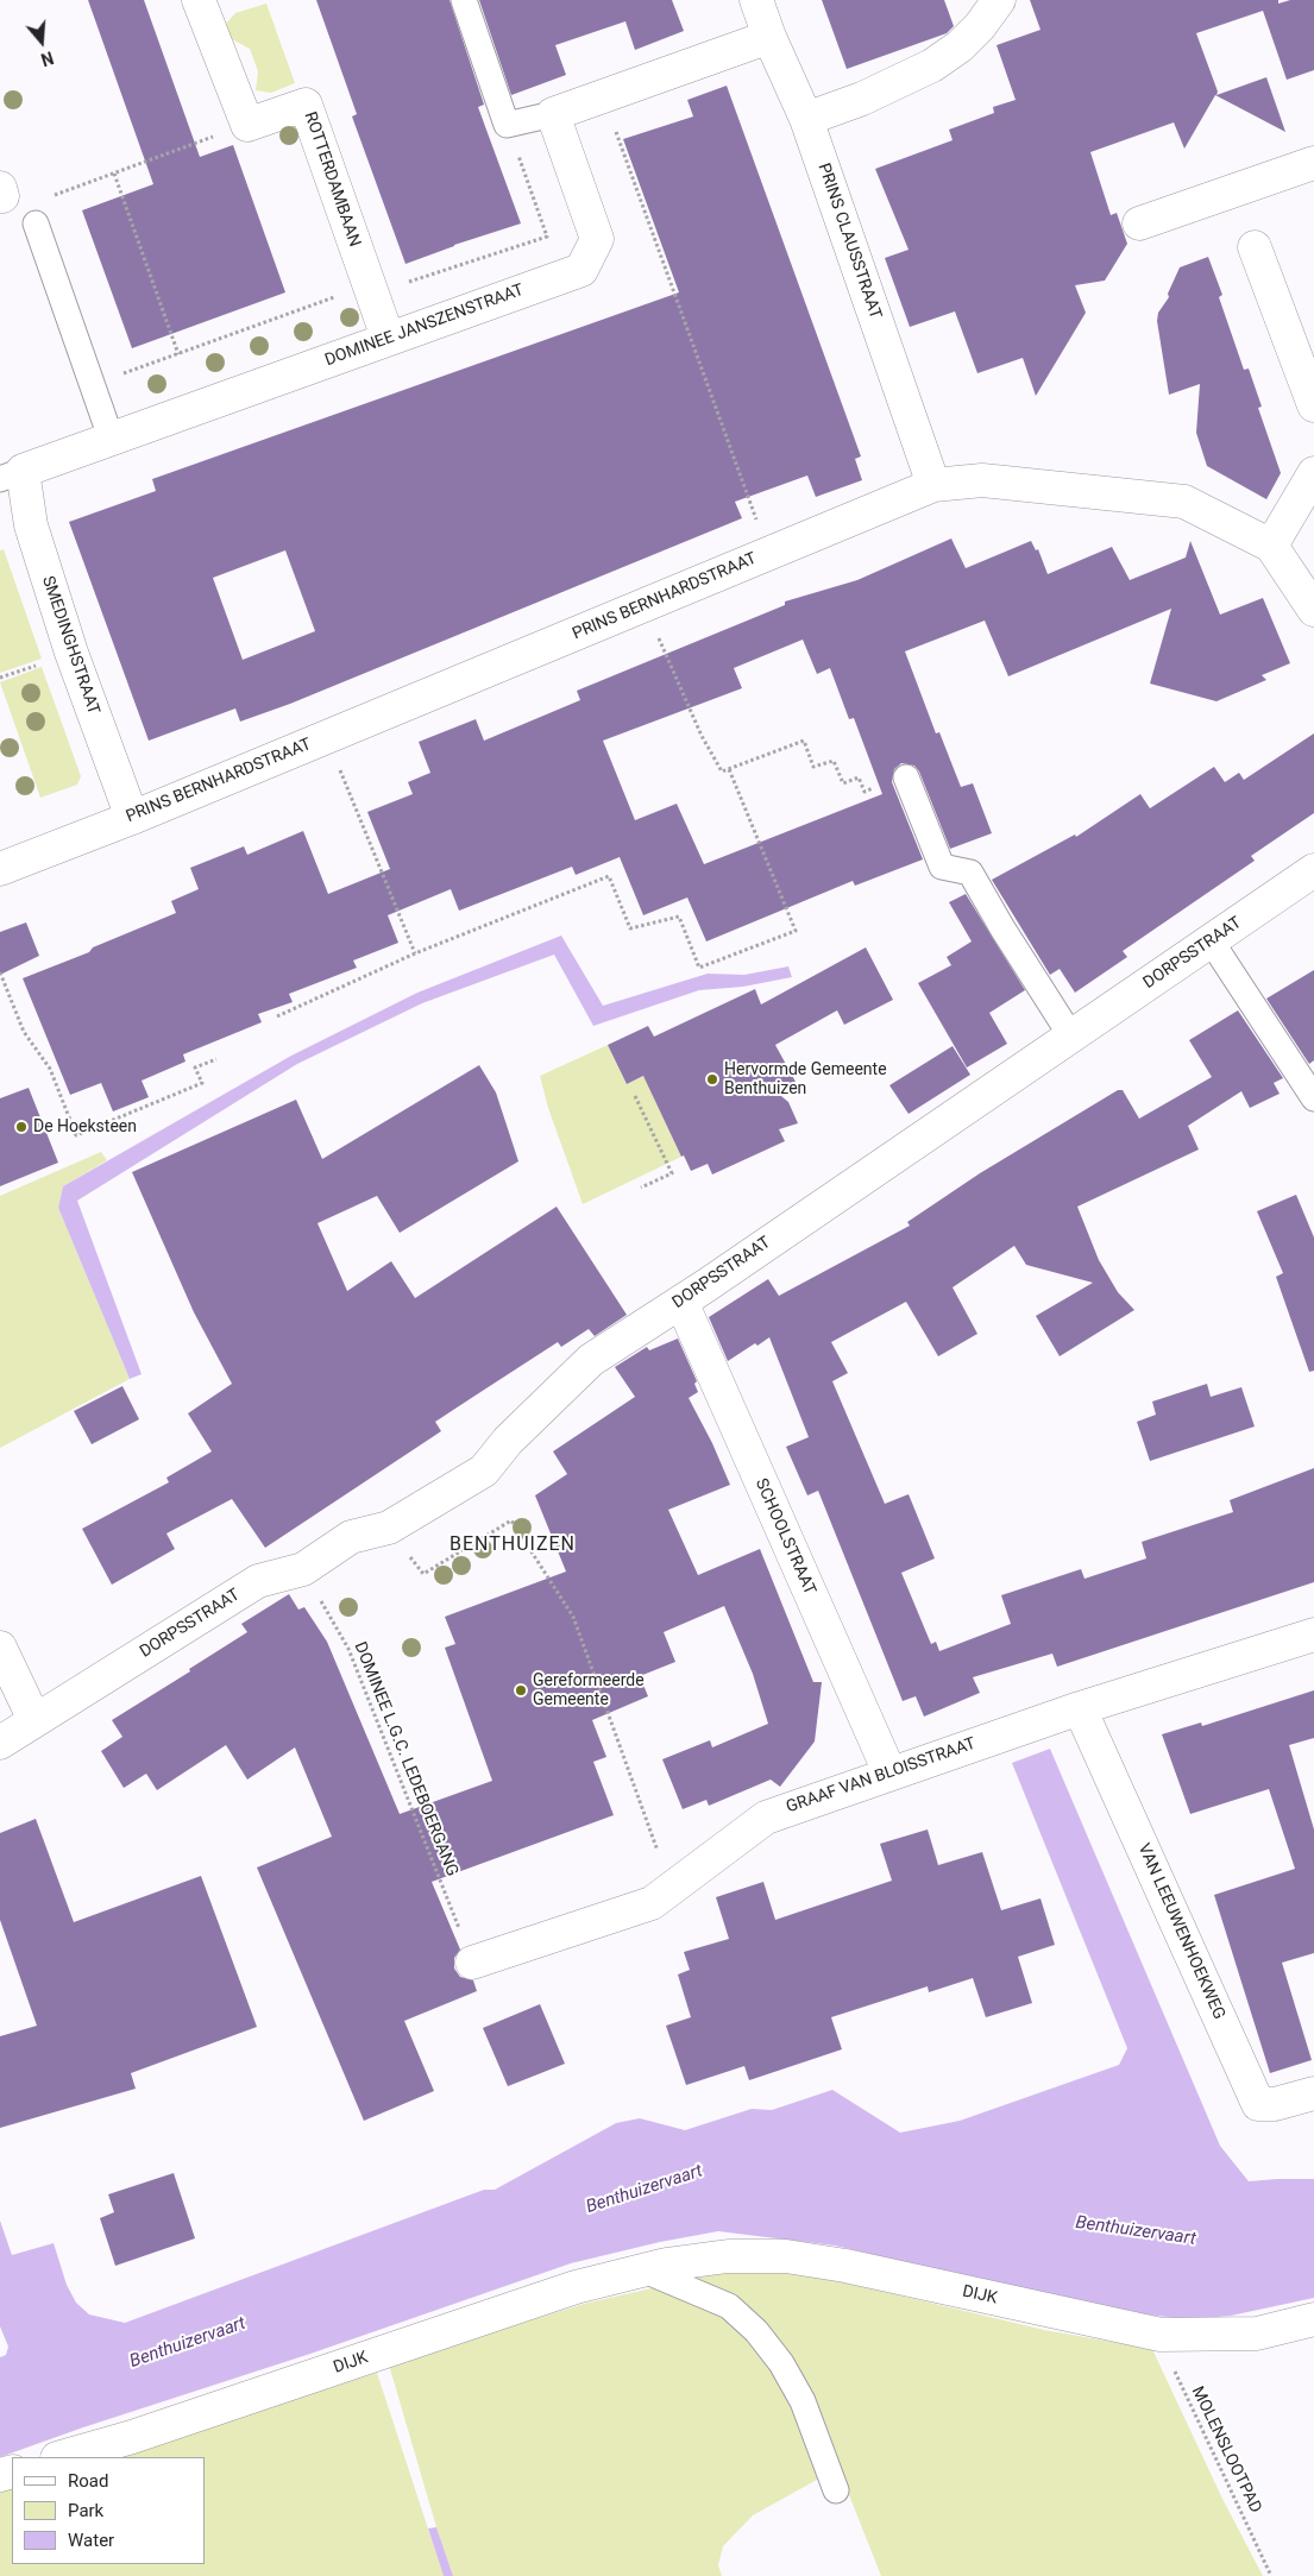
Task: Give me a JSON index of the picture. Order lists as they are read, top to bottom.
{
  "streets": {
    "street": [
      "ROTTERDAMBAAN",
      "PRINS CLAUSSTRAAT",
      "DOMINEE JANSZENSTRAAT",
      "PRINS BERNHARDSTRAAT",
      "SMEDINGHSTRAAT",
      "DORPSSTRAAT",
      "SCHOOLSTRAAT",
      "GRAAF VAN BLOISSTRAAT",
      "VAN LEEUWENHOEKWEG",
      "DIJK"
    ],
    "path": ["DOMINEE L.G.C. LEDEBOERGANG", "MOLENSLOOTPAD"]
  },
  "crossings": [
    ["ROTTERDAMBAAN", "DOMINEE JANSZENSTRAAT"],
    ["PRINS CLAUSSTRAAT", "PRINS BERNHARDSTRAAT"],
    ["DOMINEE JANSZENSTRAAT", "SMEDINGHSTRAAT"],
    ["PRINS BERNHARDSTRAAT", "SMEDINGHSTRAAT"],
    ["DORPSSTRAAT", "SCHOOLSTRAAT"],
    ["DORPSSTRAAT", "DOMINEE L.G.C. LEDEBOERGANG"],
    ["SCHOOLSTRAAT", "GRAAF VAN BLOISSTRAAT"],
    ["DOMINEE L.G.C. LEDEBOERGANG", "GRAAF VAN BLOISSTRAAT"],
    ["GRAAF VAN BLOISSTRAAT", "VAN LEEUWENHOEKWEG"],
    ["DIJK", "MOLENSLOOTPAD"]
  ],
  "districts": ["BENTHUIZEN"],
  "water": ["Benthuizervaart"],
  "places": ["Hervormde Gemeente Benthuizen", "De Hoeksteen", "Gereformeerde Gemeente"],
  "legend": ["Road", "Park", "Water"],
  "north": "bottom"
}
